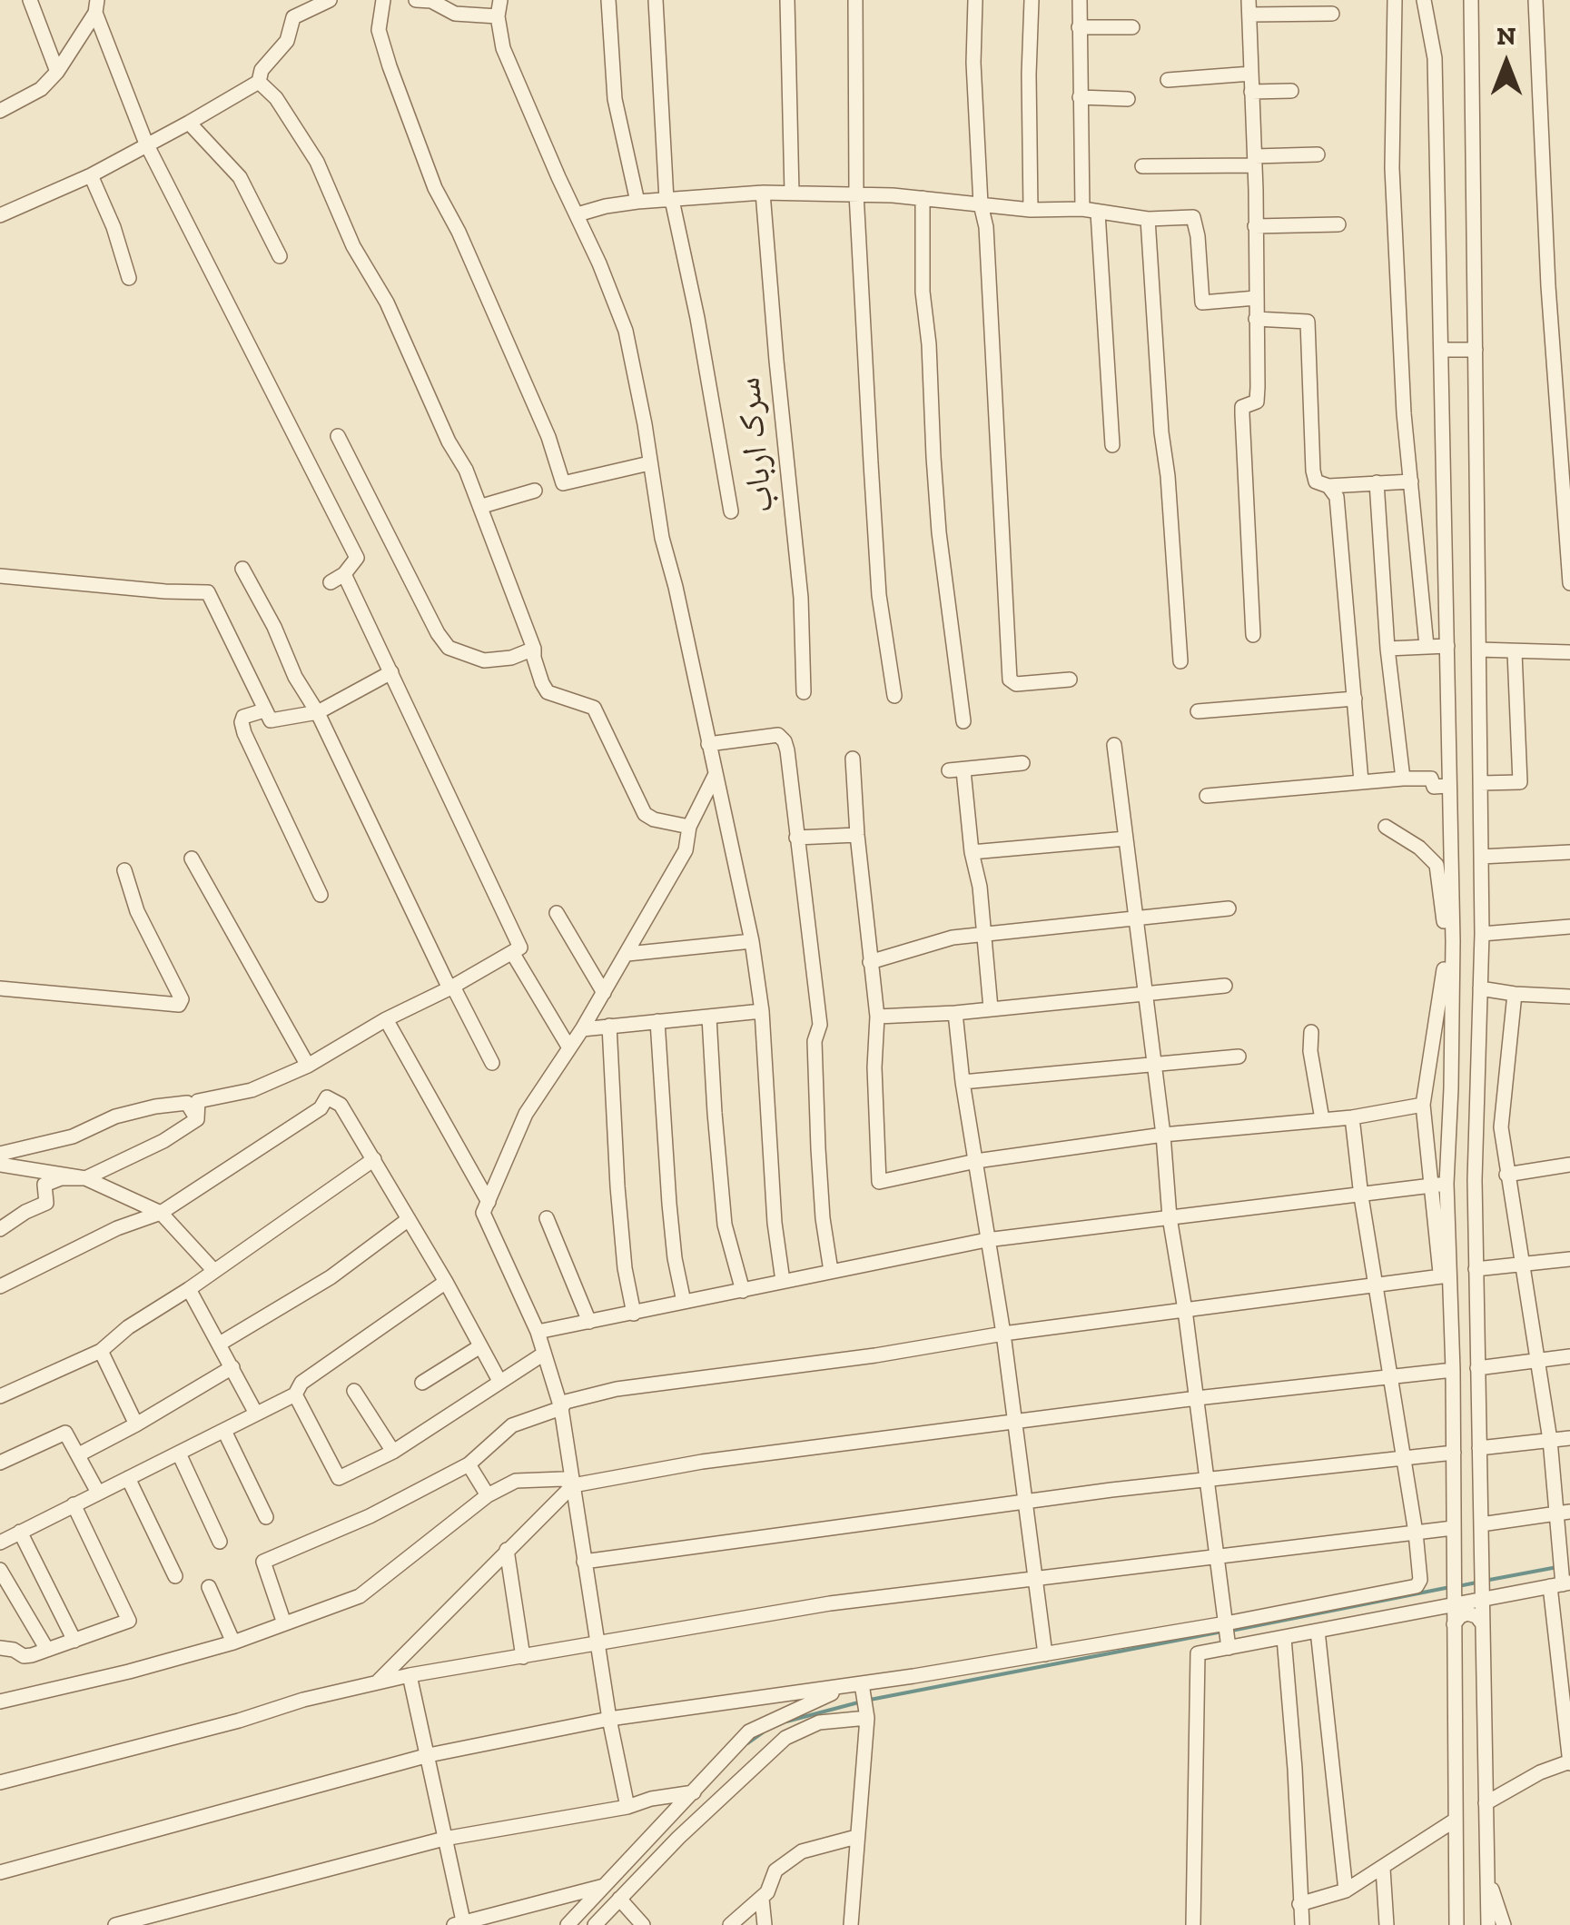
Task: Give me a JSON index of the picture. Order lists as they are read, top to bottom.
{
  "streets": {
    "street": ["سرک ارباب"]
  },
  "north": "top"
}
